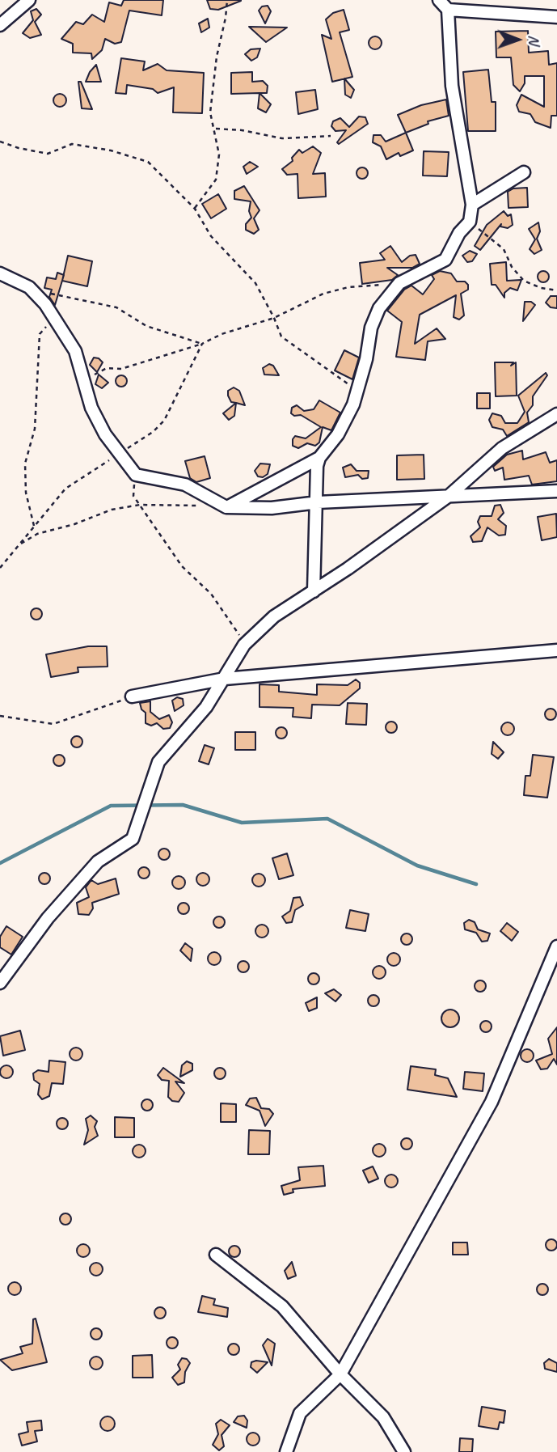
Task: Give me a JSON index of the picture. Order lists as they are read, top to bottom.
{
  "north": "right"
}
